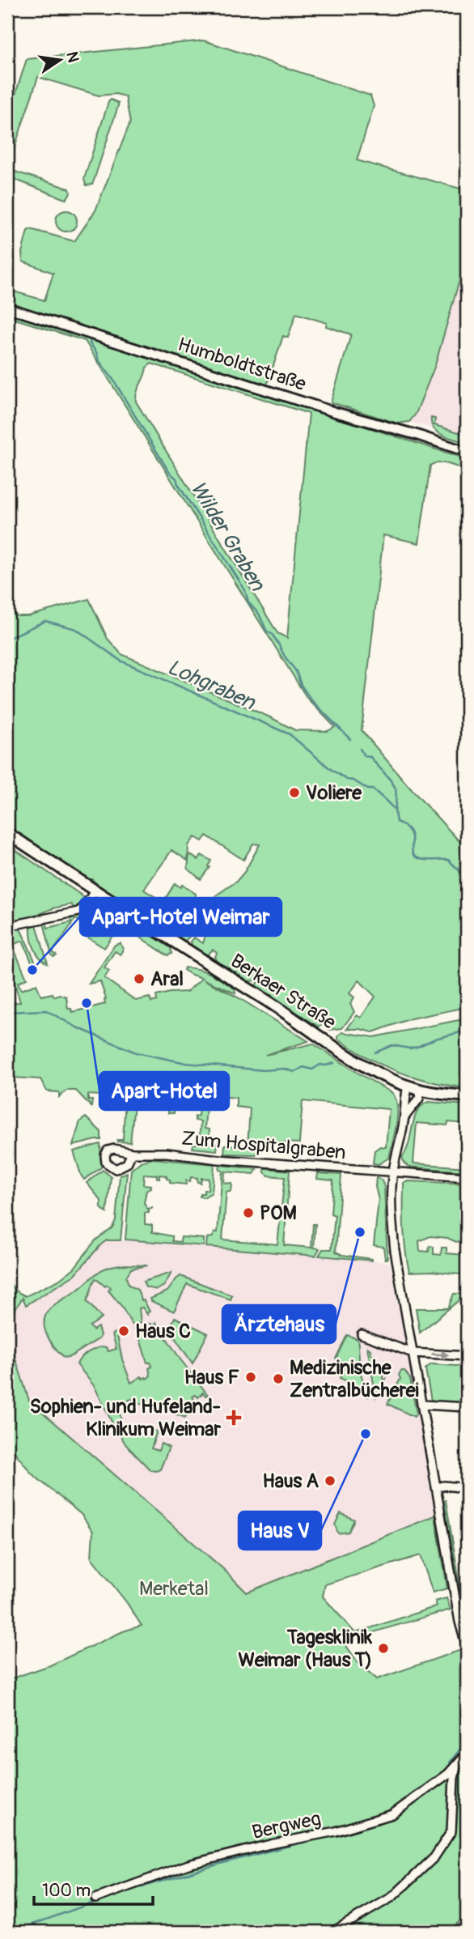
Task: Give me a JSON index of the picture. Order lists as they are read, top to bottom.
{
  "streets": {
    "main road": ["Berkaer Straße"],
    "street": ["Humboldtstraße", "Zum Hospitalgraben", "Bergweg"]
  },
  "water": ["Wilder Graben", "Lohgraben"],
  "parks": ["Merketal"],
  "places": {
    "other": [
      "Voliere",
      "Apart-Hotel Weimar",
      "Aral",
      "Apart-Hotel",
      "POM",
      "Ärztehaus",
      "Haus C",
      "Haus F",
      "Medizinische Zentralbücherei",
      "Haus V",
      "Haus A",
      "Tagesklinik Weimar (Haus T)"
    ],
    "health": ["Sophien- und Hufeland- Klinikum Weimar"]
  },
  "scale_bar": "100 m",
  "north": "right"
}
